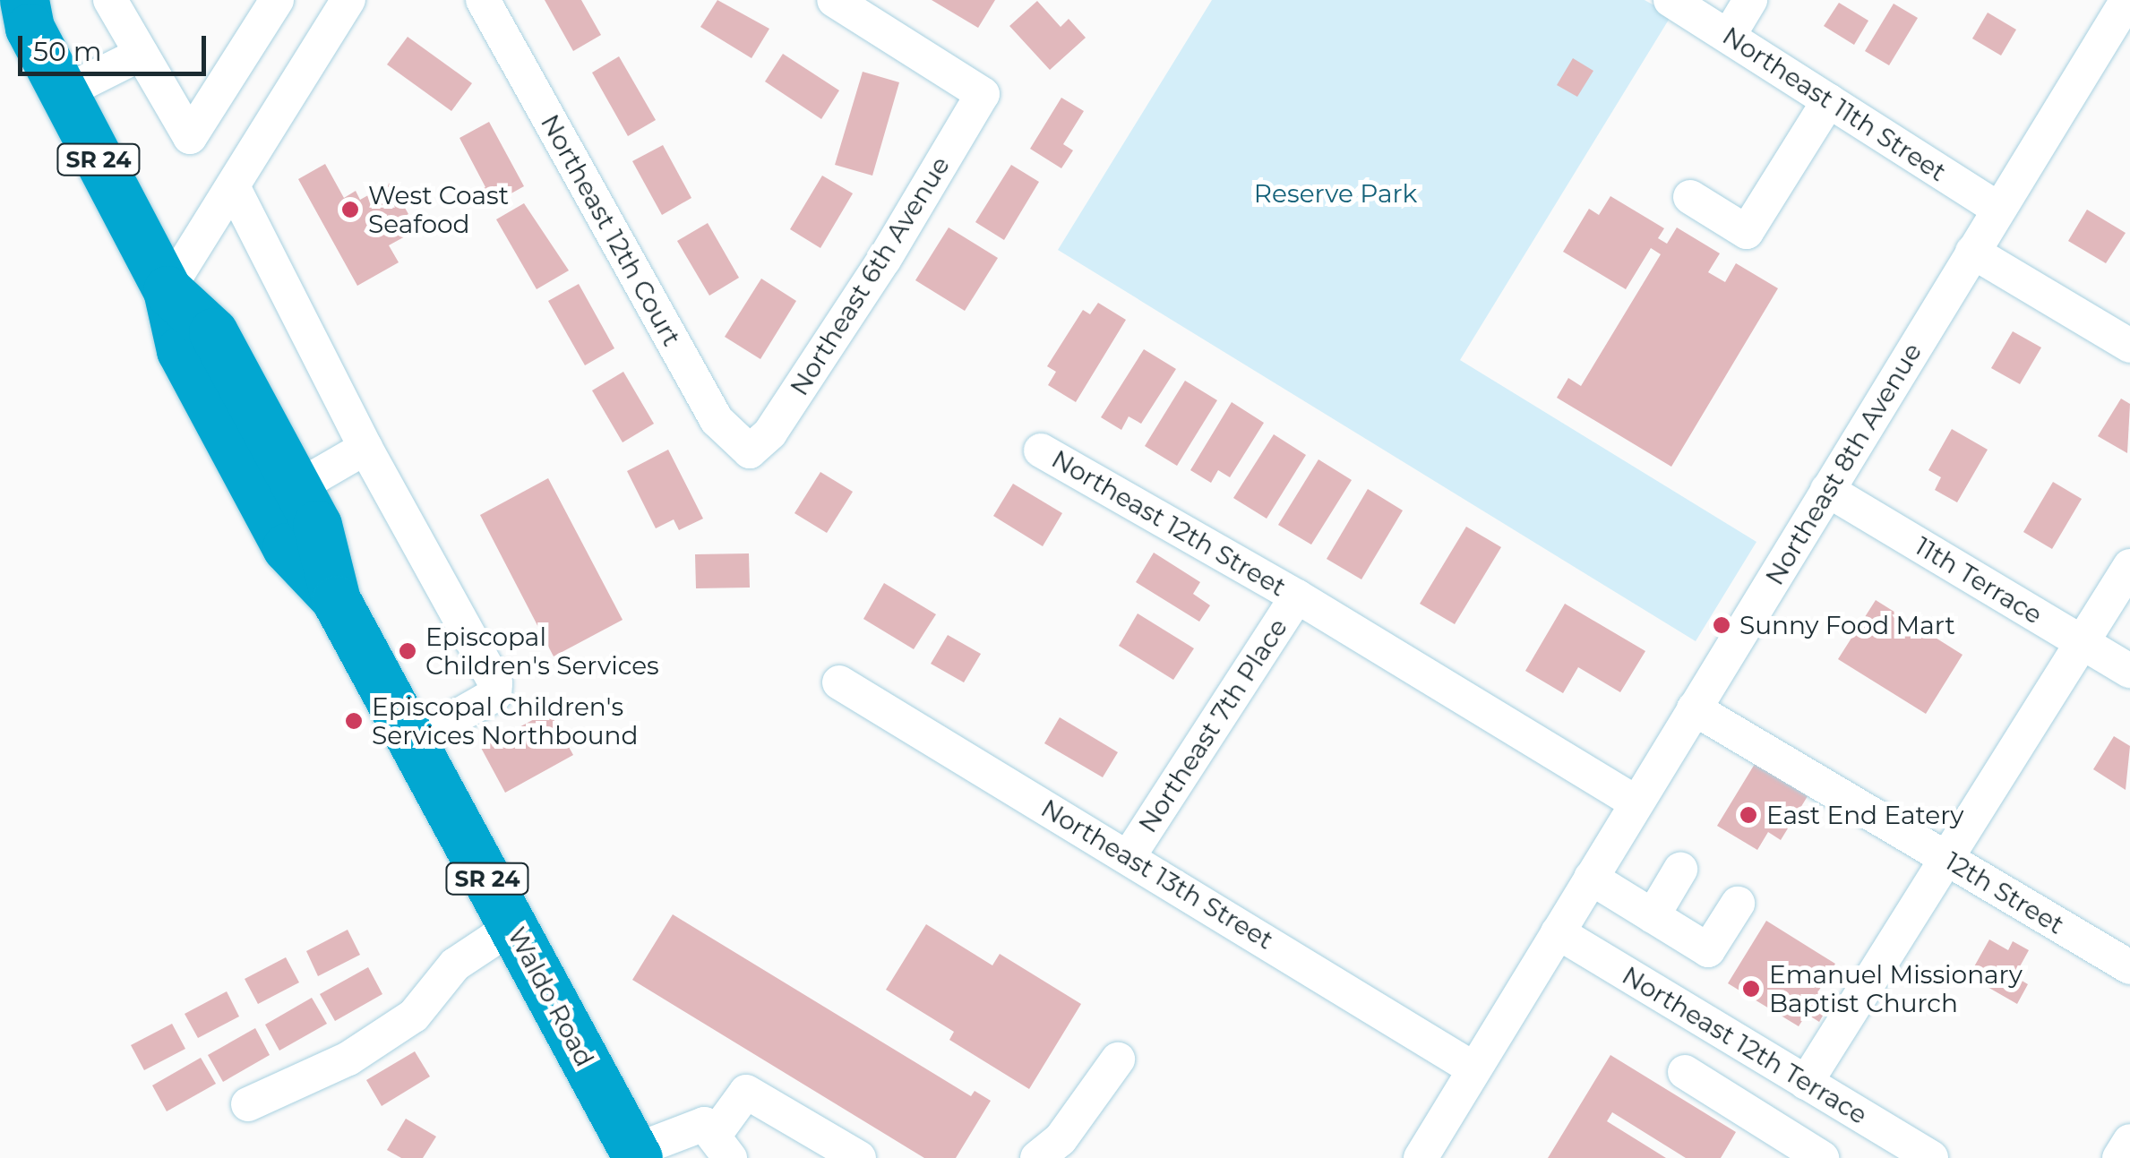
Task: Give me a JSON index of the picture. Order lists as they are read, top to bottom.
{
  "streets": {
    "highway": ["SR 24", "Waldo Road"],
    "street": [
      "Northeast 11th Street",
      "Northeast 12th Court",
      "Northeast 6th Avenue",
      "Northeast 8th Avenue",
      "Northeast 12th Street",
      "11th Terrace",
      "Northeast 7th Place",
      "Northeast 13th Street",
      "12th Street",
      "Northeast 12th Terrace"
    ]
  },
  "crossings": [
    ["Northeast 11th Street", "Northeast 8th Avenue"],
    ["Northeast 12th Court", "Northeast 6th Avenue"],
    ["Northeast 8th Avenue", "11th Terrace"],
    ["Northeast 8th Avenue", "Northeast 13th Street"],
    ["Northeast 8th Avenue", "12th Street"],
    ["Northeast 8th Avenue", "Northeast 12th Terrace"],
    ["Northeast 12th Street", "Northeast 7th Place"],
    ["Northeast 7th Place", "Northeast 13th Street"]
  ],
  "parks": ["Reserve Park"],
  "places": [
    "West Coast Seafood",
    "Sunny Food Mart",
    "Episcopal Children's Services",
    "Episcopal Children's Services Northbound",
    "East End Eatery",
    "Emanuel Missionary Baptist Church"
  ],
  "scale_bar": "50 m"
}
